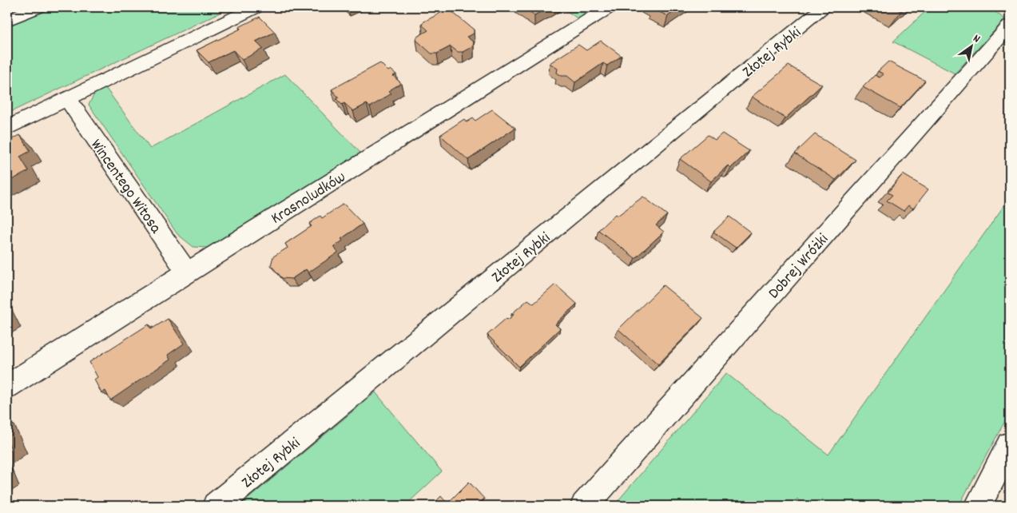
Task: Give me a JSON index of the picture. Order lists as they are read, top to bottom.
{
  "streets": {
    "street": [
      "Złotej Rybki",
      "Wincentego Witosa",
      "Krasnoludków",
      "Dobrej Wróżki"
    ]
  },
  "crossings": [
    ["Wincentego Witosa", "Krasnoludków"]
  ],
  "north": "top right"
}
